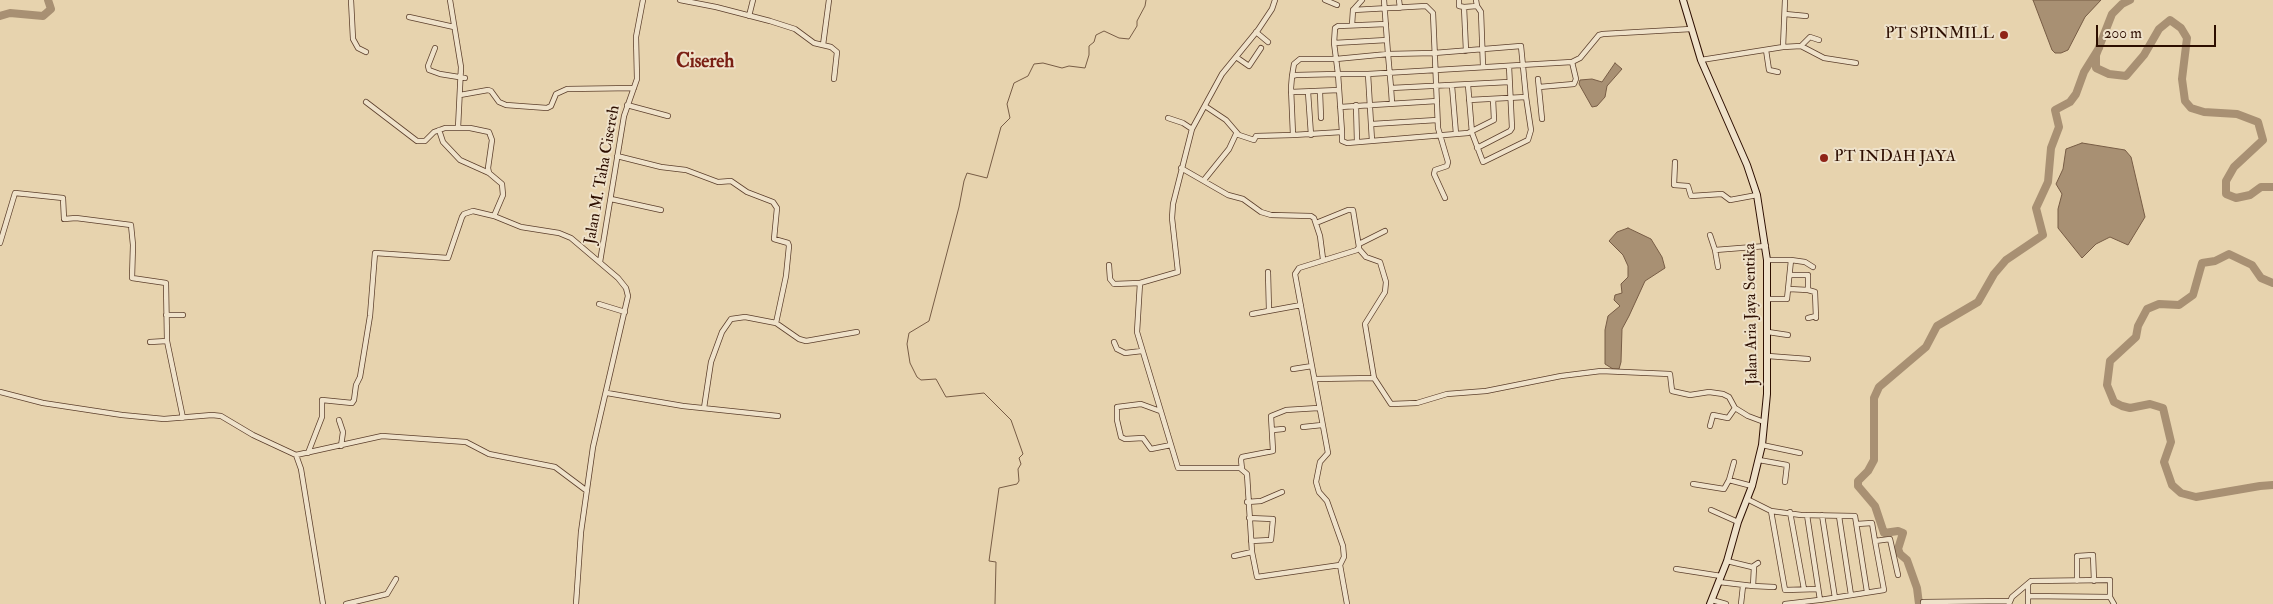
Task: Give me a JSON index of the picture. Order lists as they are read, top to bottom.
{
  "streets": {
    "street": ["Jalan M. Taha Cisereh", "Jalan Aria Jaya Sentika"]
  },
  "districts": ["Cisereh"],
  "places": ["PT SPINMILL", "PT INDAH JAYA"],
  "scale_bar": "200 m"
}
